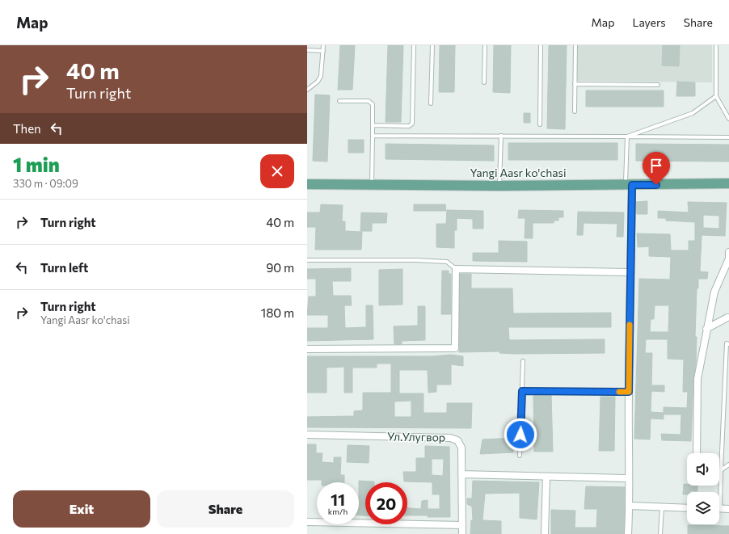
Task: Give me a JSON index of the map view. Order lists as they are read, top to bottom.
{
  "streets": {
    "main road": ["Yangi Aasr ko'chasi"],
    "street": ["Ул.Улугвор"]
  },
  "page": {
    "header": "Map",
    "nav": ["Map", "Layers", "Share"],
    "turn": ["40 m", "Turn right"],
    "then": "Then",
    "heading": ["1 min", "330 m · 09:09"],
    "list": [
      {
        "name": "Turn right",
        "value": "40 m"
      },
      {
        "name": "Turn left",
        "value": "90 m"
      },
      {
        "name": "Turn right",
        "note": "Yangi Aasr ko'chasi",
        "value": "180 m"
      }
    ],
    "speed": "11 km/h",
    "limit": "20",
    "buttons": ["Exit", "Share"]
  }
}
